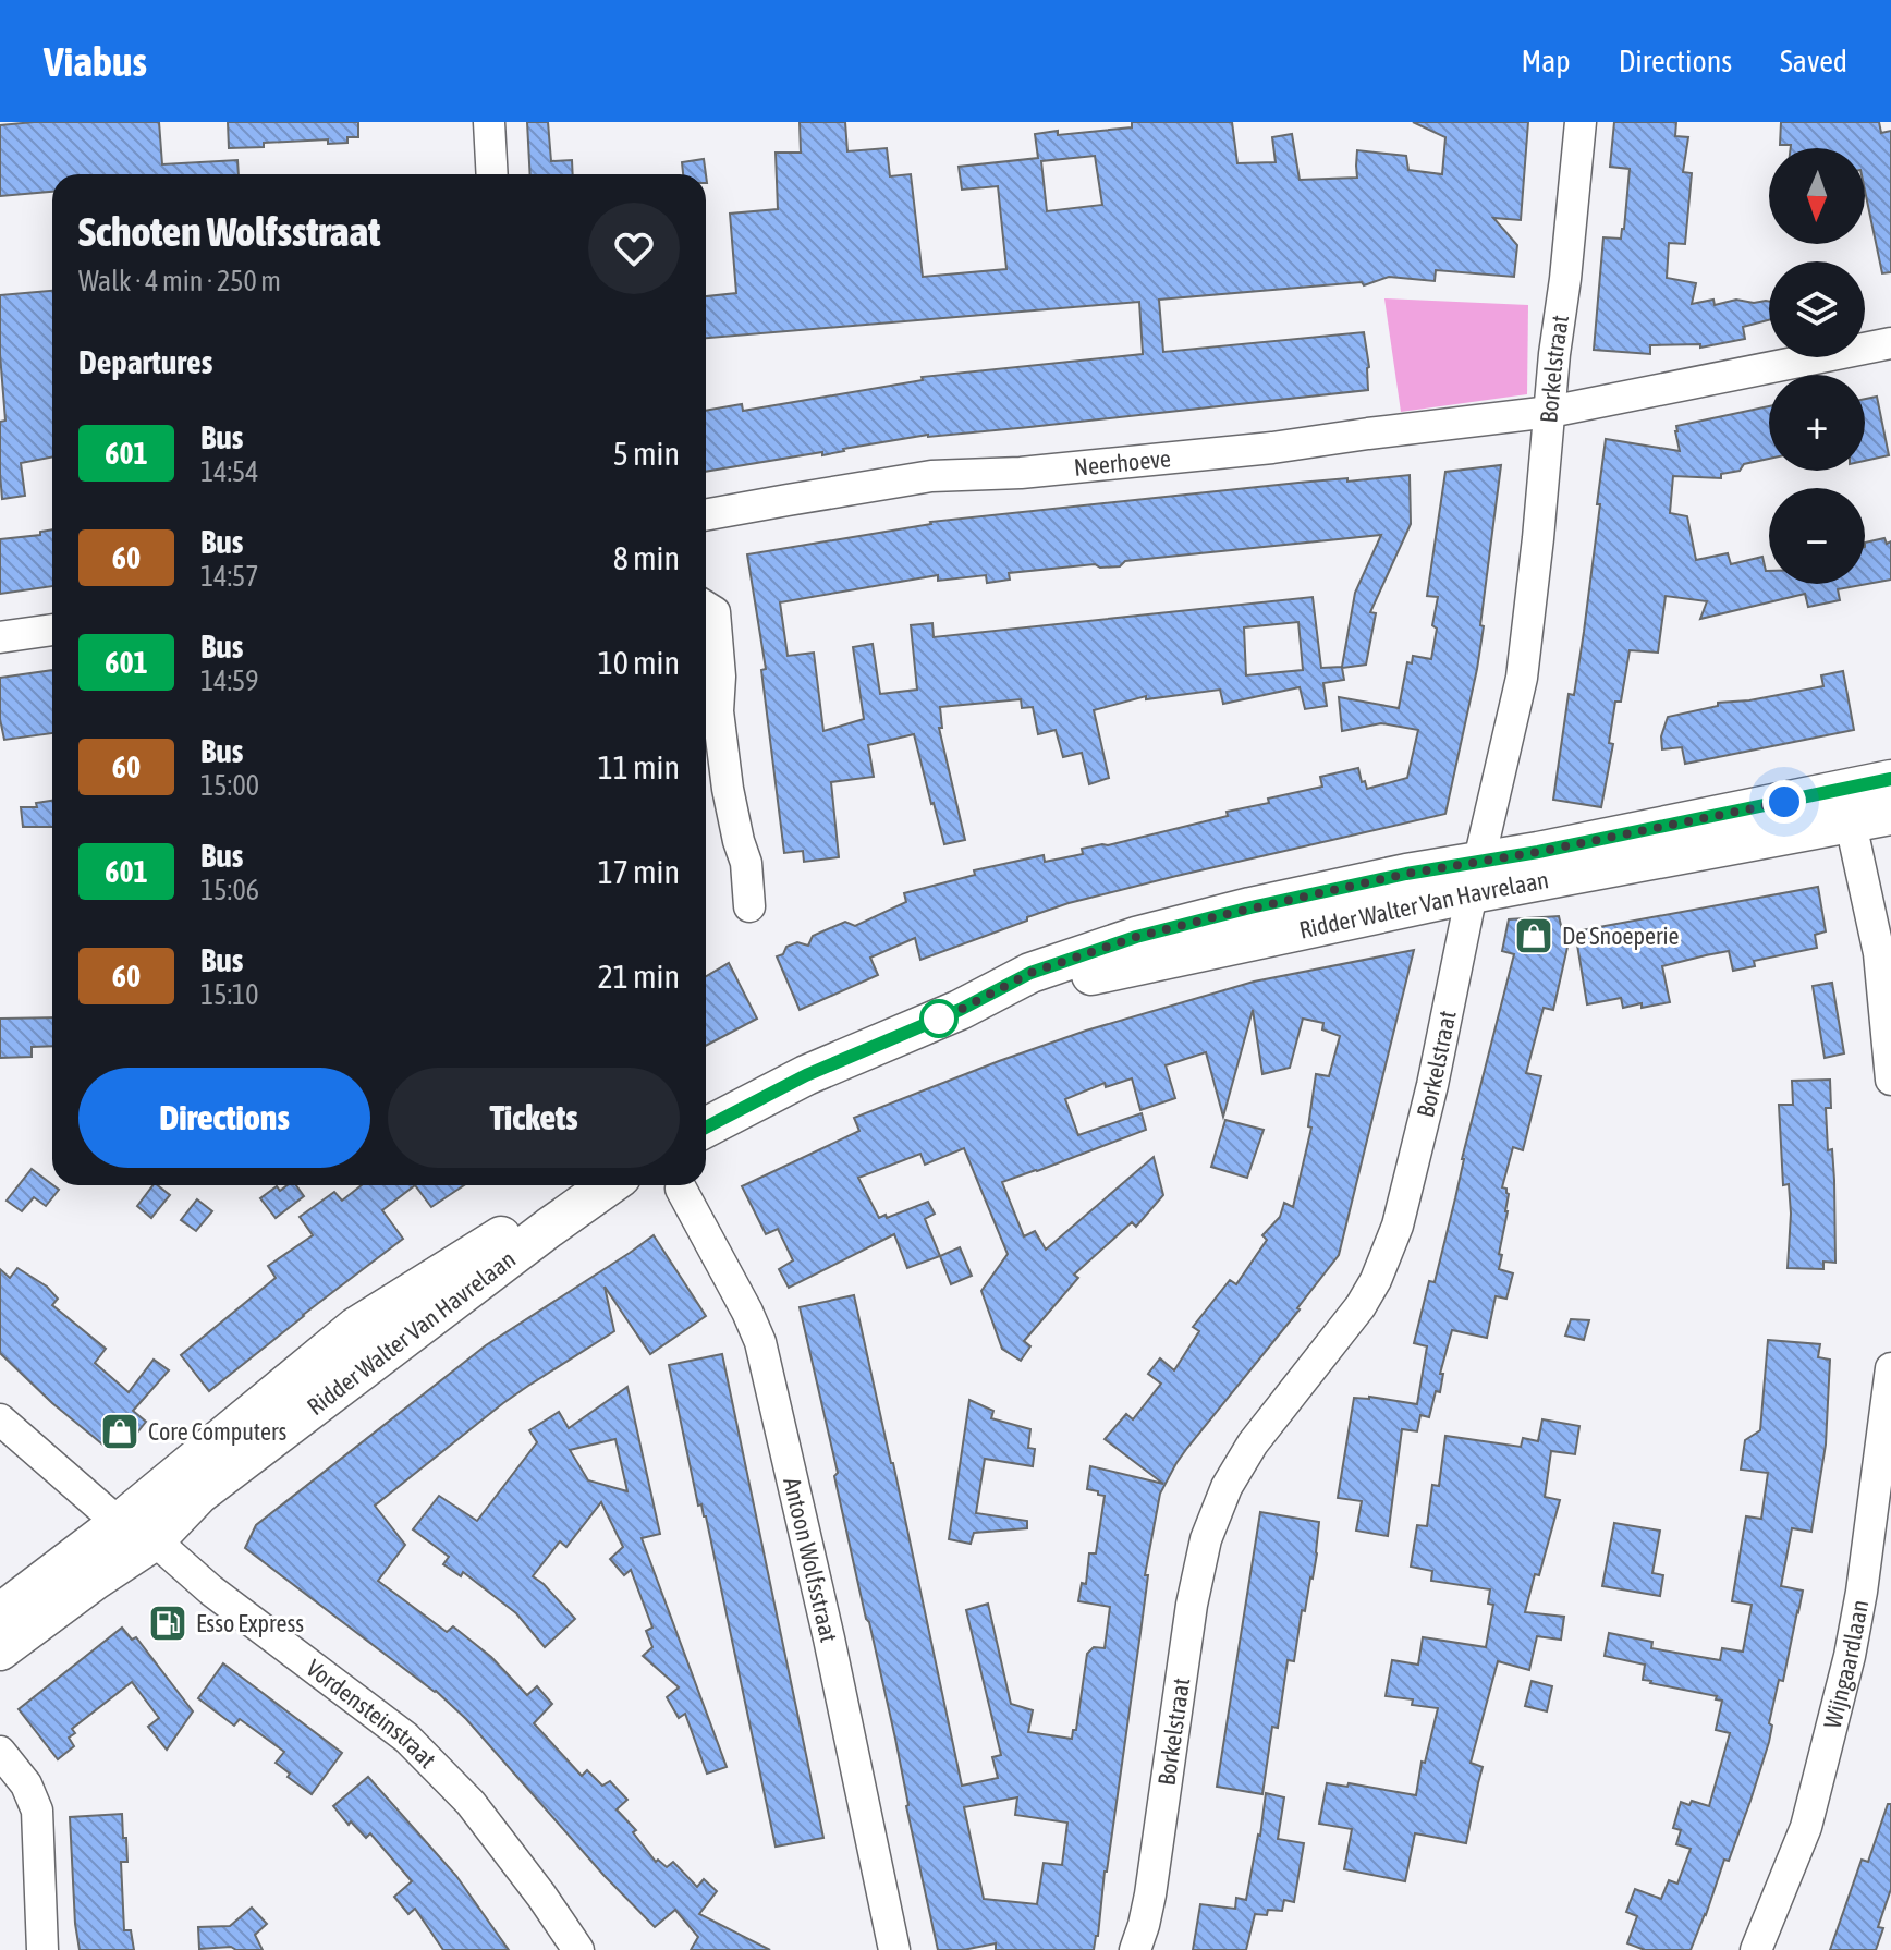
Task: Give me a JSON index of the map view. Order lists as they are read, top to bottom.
{
  "streets": {
    "main road": ["Ridder Walter Van Havrelaan"],
    "street": [
      "Borkelstraat",
      "Neerhoeve",
      "Antoon Wolfsstraat",
      "Wijngaardlaan",
      "Vordensteinstraat"
    ]
  },
  "crossings": [
    ["Borkelstraat", "Neerhoeve"],
    ["Borkelstraat", "Ridder Walter Van Havrelaan"],
    ["Ridder Walter Van Havrelaan", "Vordensteinstraat"]
  ],
  "places": {
    "shop": ["De Snoeperie", "Core Computers"],
    "fuel station": ["Esso Express"]
  },
  "lines": ["bus line 601"],
  "north": "bottom",
  "page": {
    "header": "Viabus",
    "nav": ["Map", "Directions", "Saved"],
    "map_buttons": ["+", "−"],
    "heading": [
      ["Schoten Wolfsstraat", "Walk · 4 min · 250 m"],
      "Departures"
    ],
    "list": [
      {
        "mark": "601",
        "name": "Bus",
        "note": "14:54",
        "value": "5 min"
      },
      {
        "mark": "60",
        "name": "Bus",
        "note": "14:57",
        "value": "8 min"
      },
      {
        "mark": "601",
        "name": "Bus",
        "note": "14:59",
        "value": "10 min"
      },
      {
        "mark": "60",
        "name": "Bus",
        "note": "15:00",
        "value": "11 min"
      },
      {
        "mark": "601",
        "name": "Bus",
        "note": "15:06",
        "value": "17 min"
      },
      {
        "mark": "60",
        "name": "Bus",
        "note": "15:10",
        "value": "21 min"
      }
    ],
    "buttons": ["Directions", "Tickets"]
  }
}
